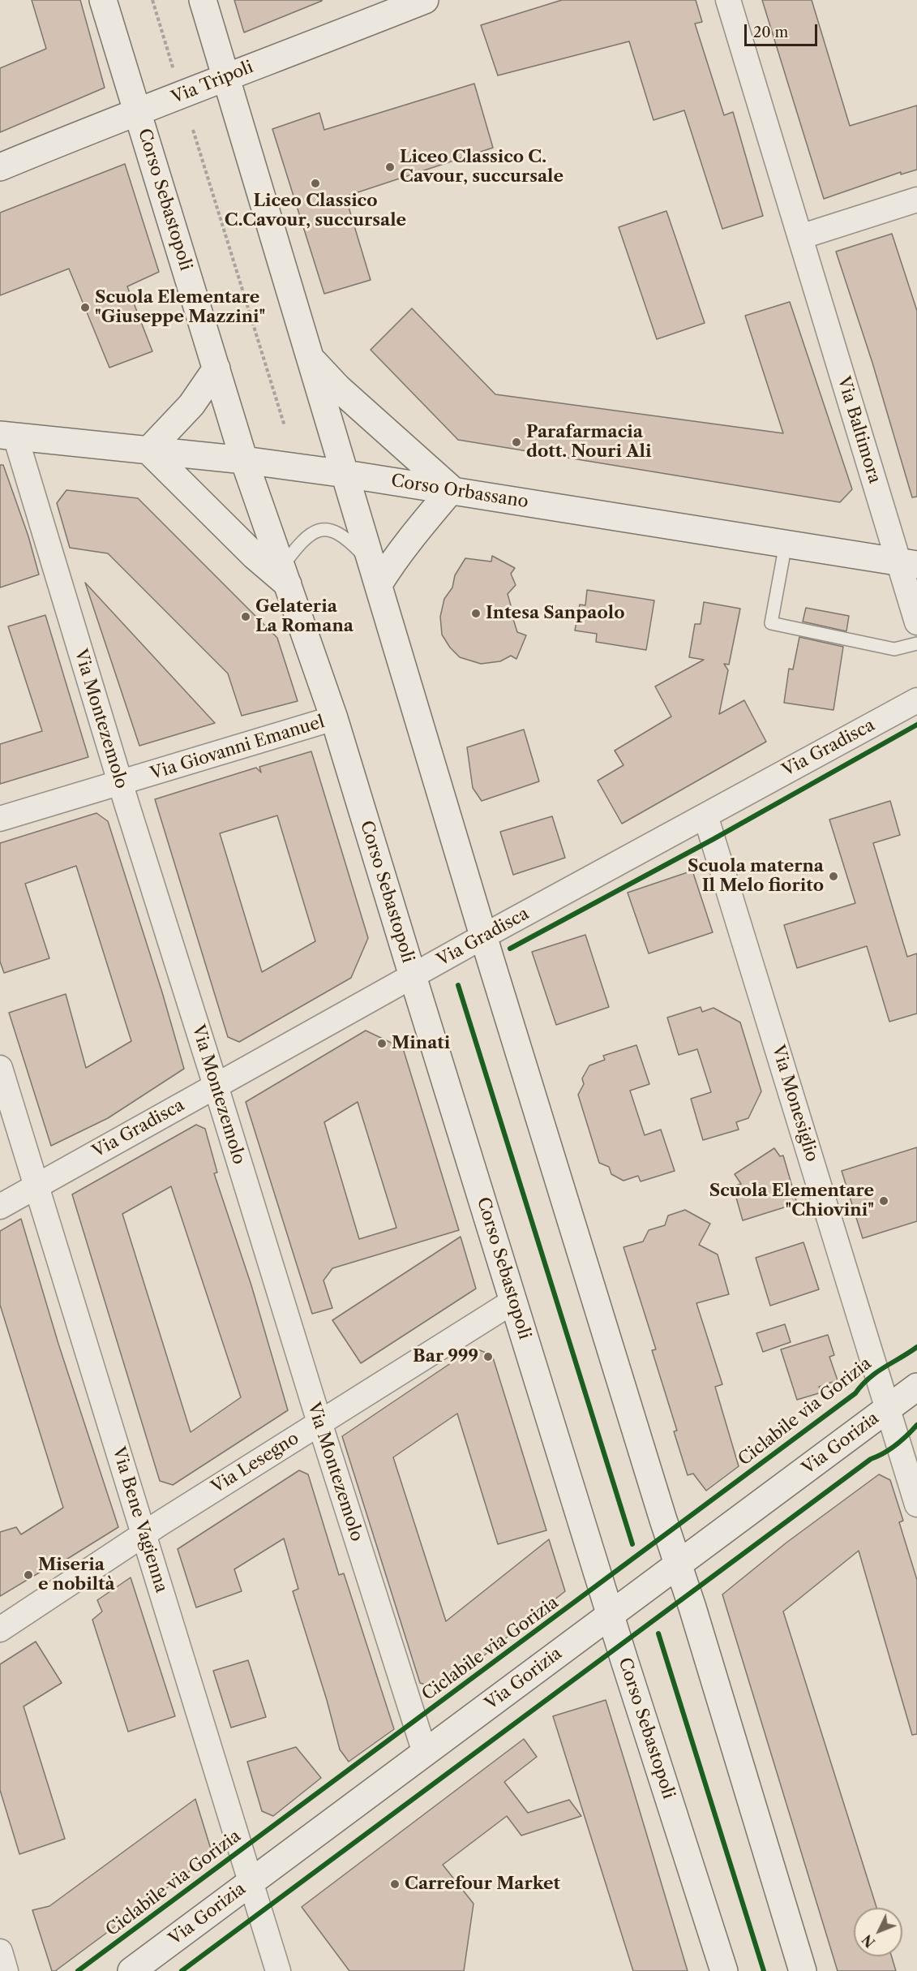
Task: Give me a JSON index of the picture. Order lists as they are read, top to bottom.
{
  "streets": {
    "main road": [
      "Via Tripoli",
      "Corso Sebastopoli",
      "Corso Orbassano",
      "Via Gorizia"
    ],
    "street": [
      "Via Baltimora",
      "Via Montezemolo",
      "Via Giovanni Emanuel",
      "Via Gradisca",
      "Via Monesiglio",
      "Via Lesegno",
      "Via Bene Vagienna"
    ],
    "cycle path": ["Ciclabile via Gorizia"]
  },
  "crossings": [
    ["Via Tripoli", "Corso Sebastopoli"],
    ["Corso Sebastopoli", "Corso Orbassano"],
    ["Corso Sebastopoli", "Via Giovanni Emanuel"],
    ["Corso Sebastopoli", "Via Gradisca"],
    ["Corso Sebastopoli", "Via Gorizia"],
    ["Corso Sebastopoli", "Via Lesegno"],
    ["Via Baltimora", "Corso Orbassano"],
    ["Corso Orbassano", "Via Montezemolo"],
    ["Via Montezemolo", "Via Giovanni Emanuel"],
    ["Via Montezemolo", "Via Gradisca"],
    ["Via Montezemolo", "Via Gorizia"],
    ["Via Montezemolo", "Via Lesegno"],
    ["Via Gradisca", "Via Monesiglio"],
    ["Via Gradisca", "Via Bene Vagienna"],
    ["Via Monesiglio", "Via Gorizia"],
    ["Via Gorizia", "Via Bene Vagienna"],
    ["Via Lesegno", "Via Bene Vagienna"]
  ],
  "places": [
    "Liceo Classico C. Cavour, succursale",
    "Liceo Classico C.Cavour, succursale",
    "Scuola Elementare \"Giuseppe Mazzini\"",
    "Parafarmacia dott. Nouri Ali",
    "Intesa Sanpaolo",
    "Gelateria La Romana",
    "Scuola materna Il Melo fiorito",
    "Minati",
    "Scuola Elementare \"Chiovini\"",
    "Bar 999",
    "Miseria e nobiltà",
    "Carrefour Market"
  ],
  "scale_bar": "20 m",
  "north": "bottom left"
}
